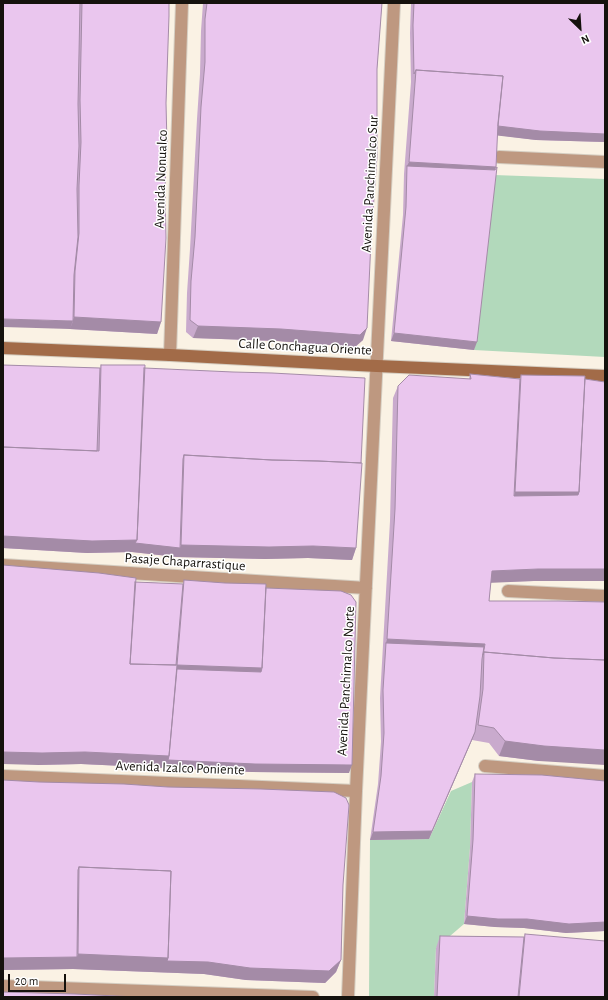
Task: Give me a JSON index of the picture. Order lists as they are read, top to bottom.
{
  "streets": {
    "street": [
      "Avenida Nonualco",
      "Avenida Panchimalco Sur",
      "Calle Conchagua Oriente",
      "Pasaje Chaparrastique",
      "Avenida Panchimalco Norte",
      "Avenida Izalco Poniente"
    ]
  },
  "crossings": [
    ["Avenida Nonualco", "Calle Conchagua Oriente"],
    ["Avenida Panchimalco Sur", "Calle Conchagua Oriente"],
    ["Avenida Panchimalco Sur", "Avenida Panchimalco Norte"],
    ["Calle Conchagua Oriente", "Avenida Panchimalco Norte"],
    ["Pasaje Chaparrastique", "Avenida Panchimalco Norte"],
    ["Avenida Panchimalco Norte", "Avenida Izalco Poniente"]
  ],
  "scale_bar": "20 m",
  "north": "bottom right"
}
